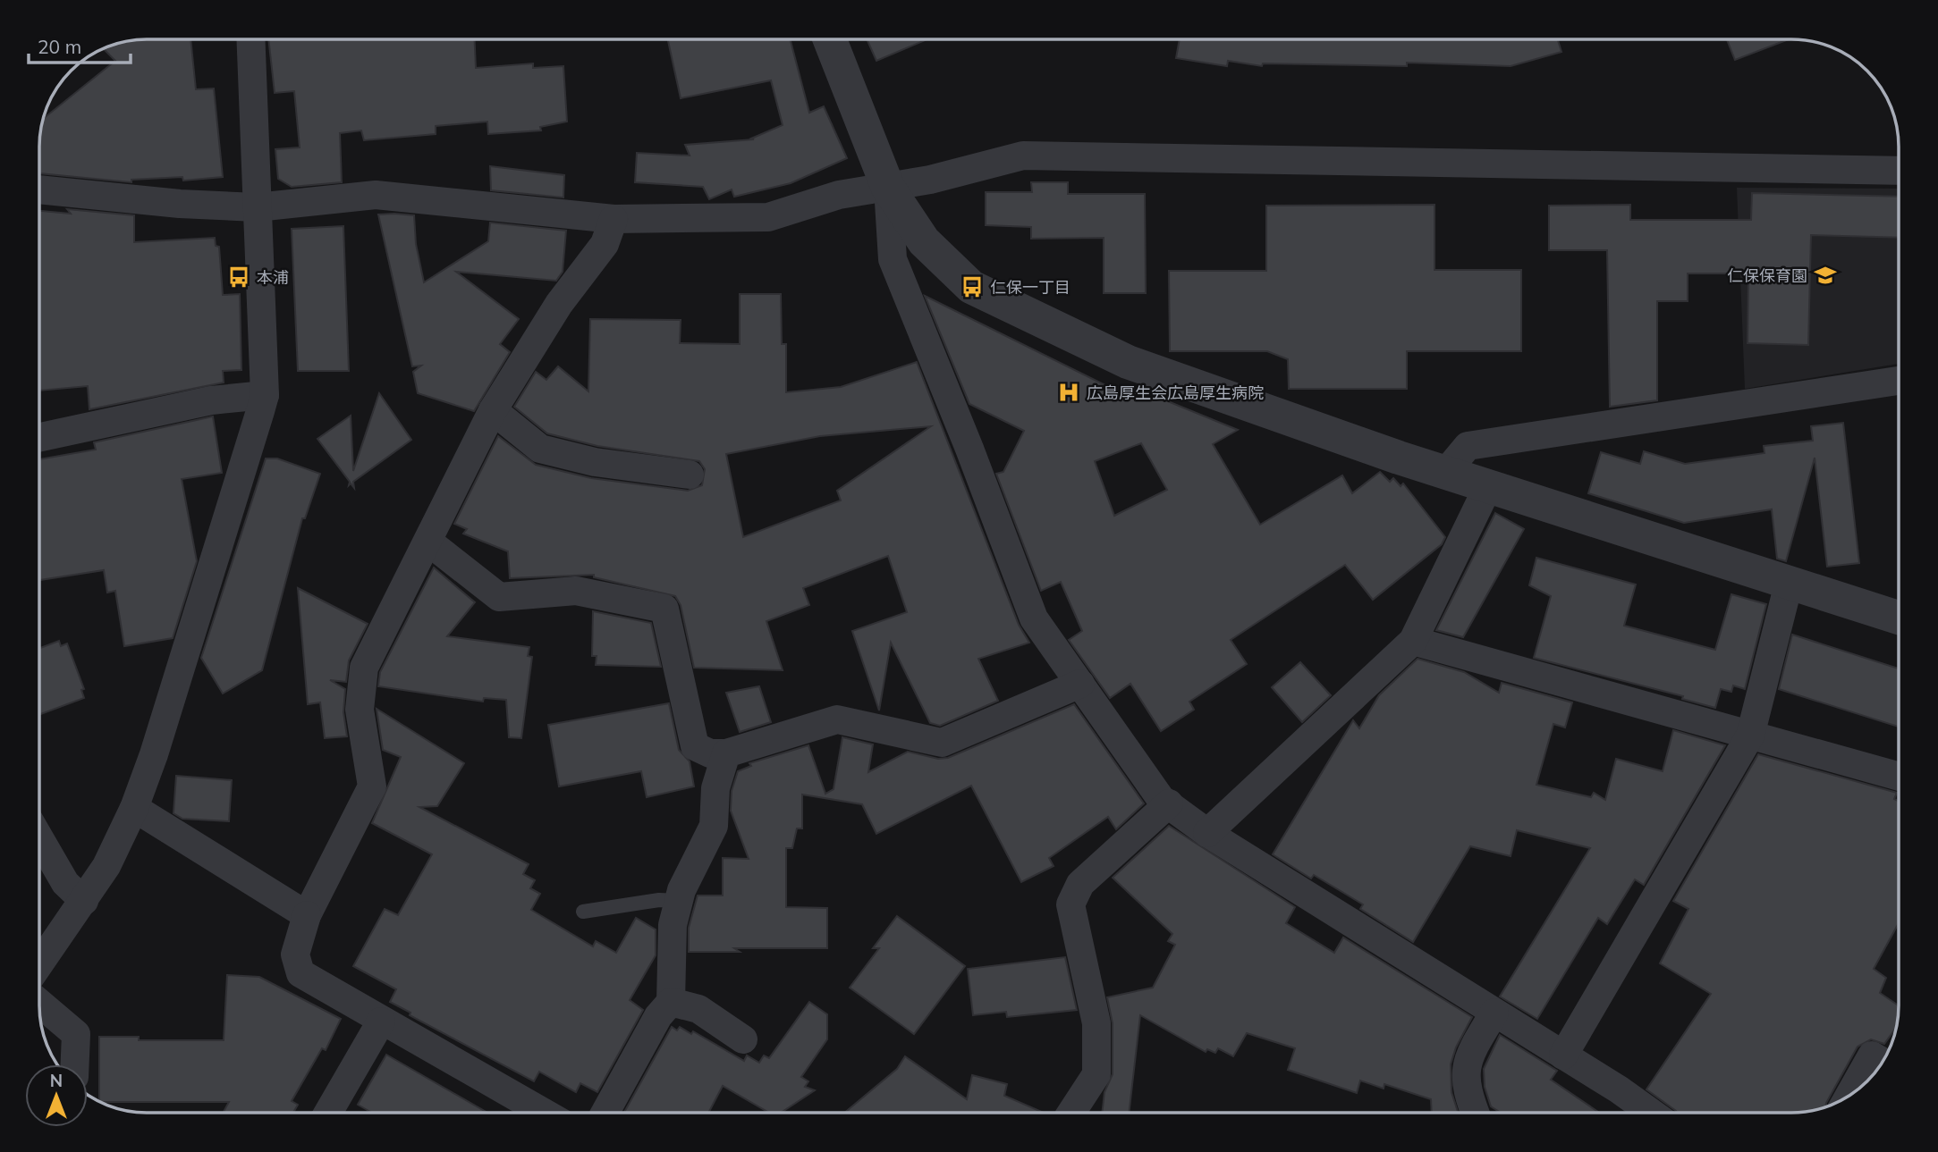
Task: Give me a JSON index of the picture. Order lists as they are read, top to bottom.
{
  "places": {
    "school or university": ["仁保保育園"],
    "bus stop": ["本浦", "仁保一丁目"],
    "hospital": ["広島厚生会広島厚生病院"]
  },
  "scale_bar": "20 m",
  "north": "top"
}
